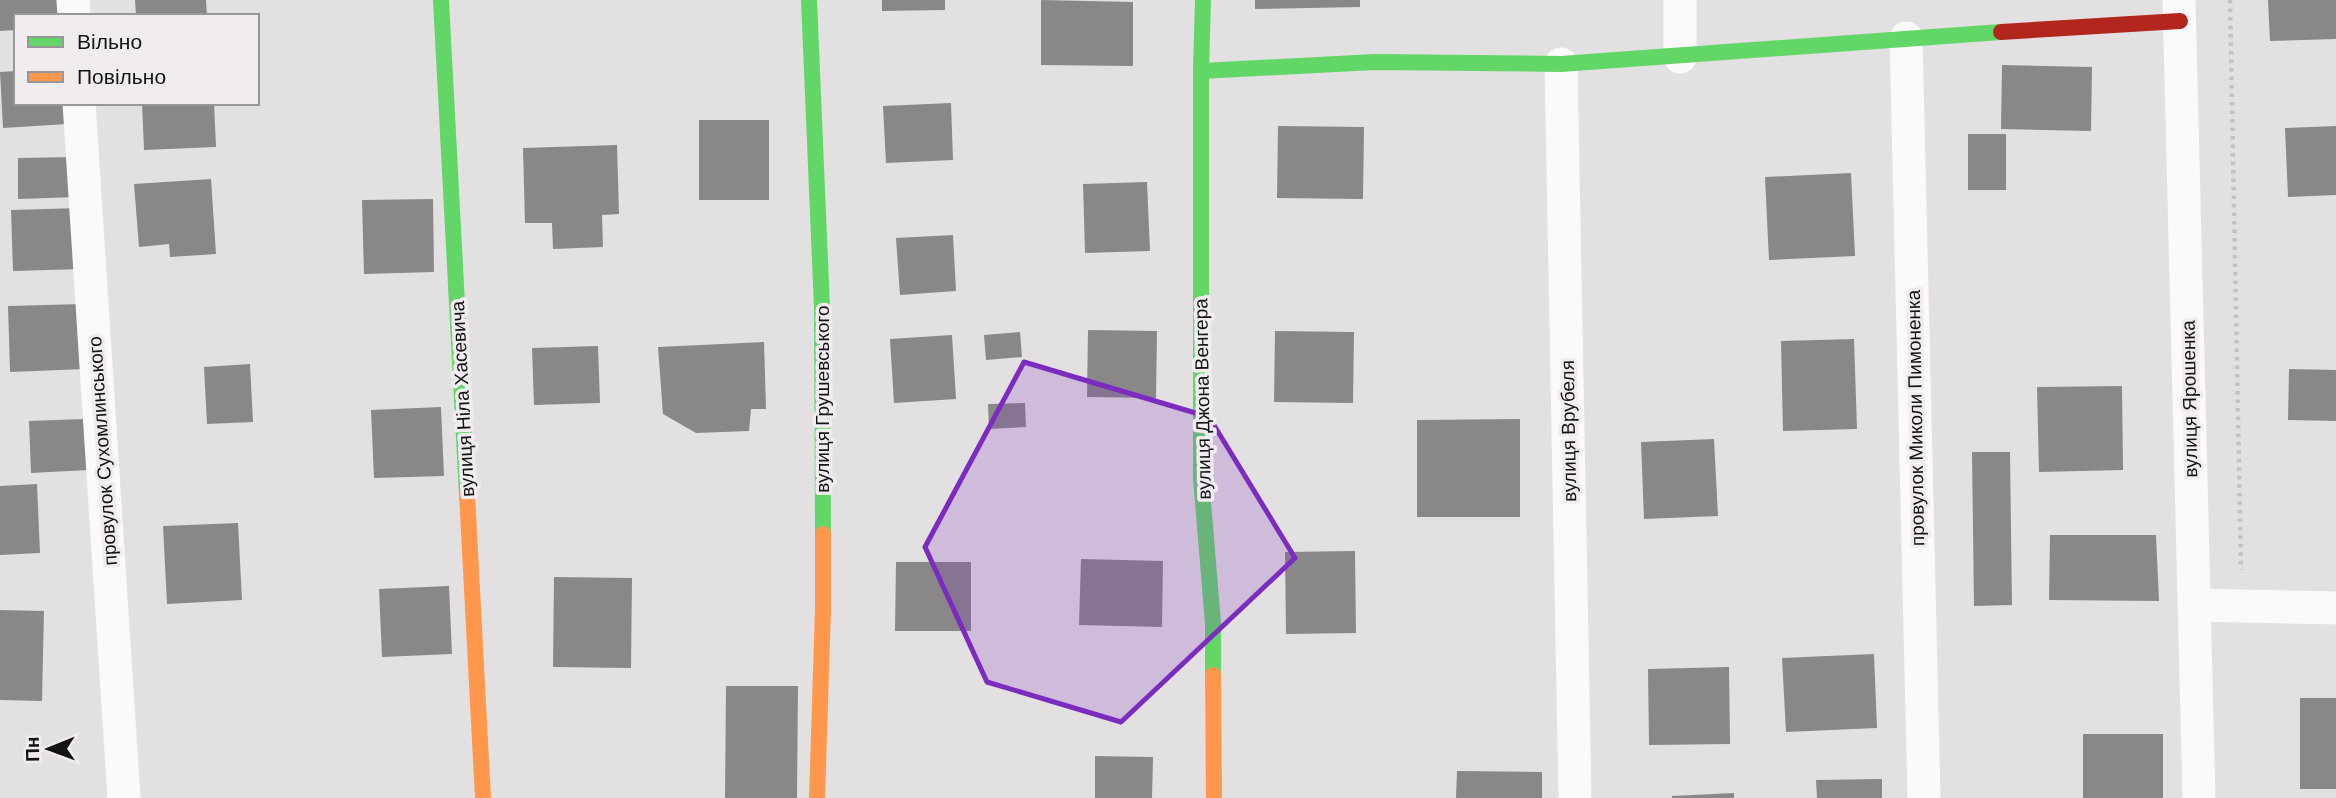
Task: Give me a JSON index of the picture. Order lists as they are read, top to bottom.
{
  "streets": {
    "street": [
      "вулиця Ніла Хасевича",
      "вулиця Грушевського",
      "вулиця Джона Венгера",
      "вулиця Ярошенка",
      "провулок Миколи Пимоненка",
      "вулиця Врубеля",
      "провулок Сухомлинського"
    ]
  },
  "legend": ["Вільно", "Повільно"],
  "north": "left"
}
